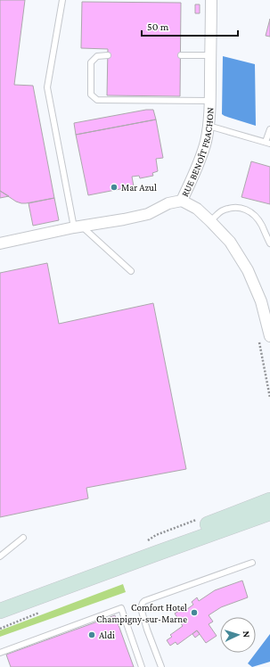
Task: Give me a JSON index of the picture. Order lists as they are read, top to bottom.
{
  "streets": {
    "street": ["RUE BENOÎT FRACHON"]
  },
  "places": ["Mar Azul", "Comfort Hotel Champigny-sur-Marne", "Aldi"],
  "scale_bar": "50 m",
  "north": "right"
}
